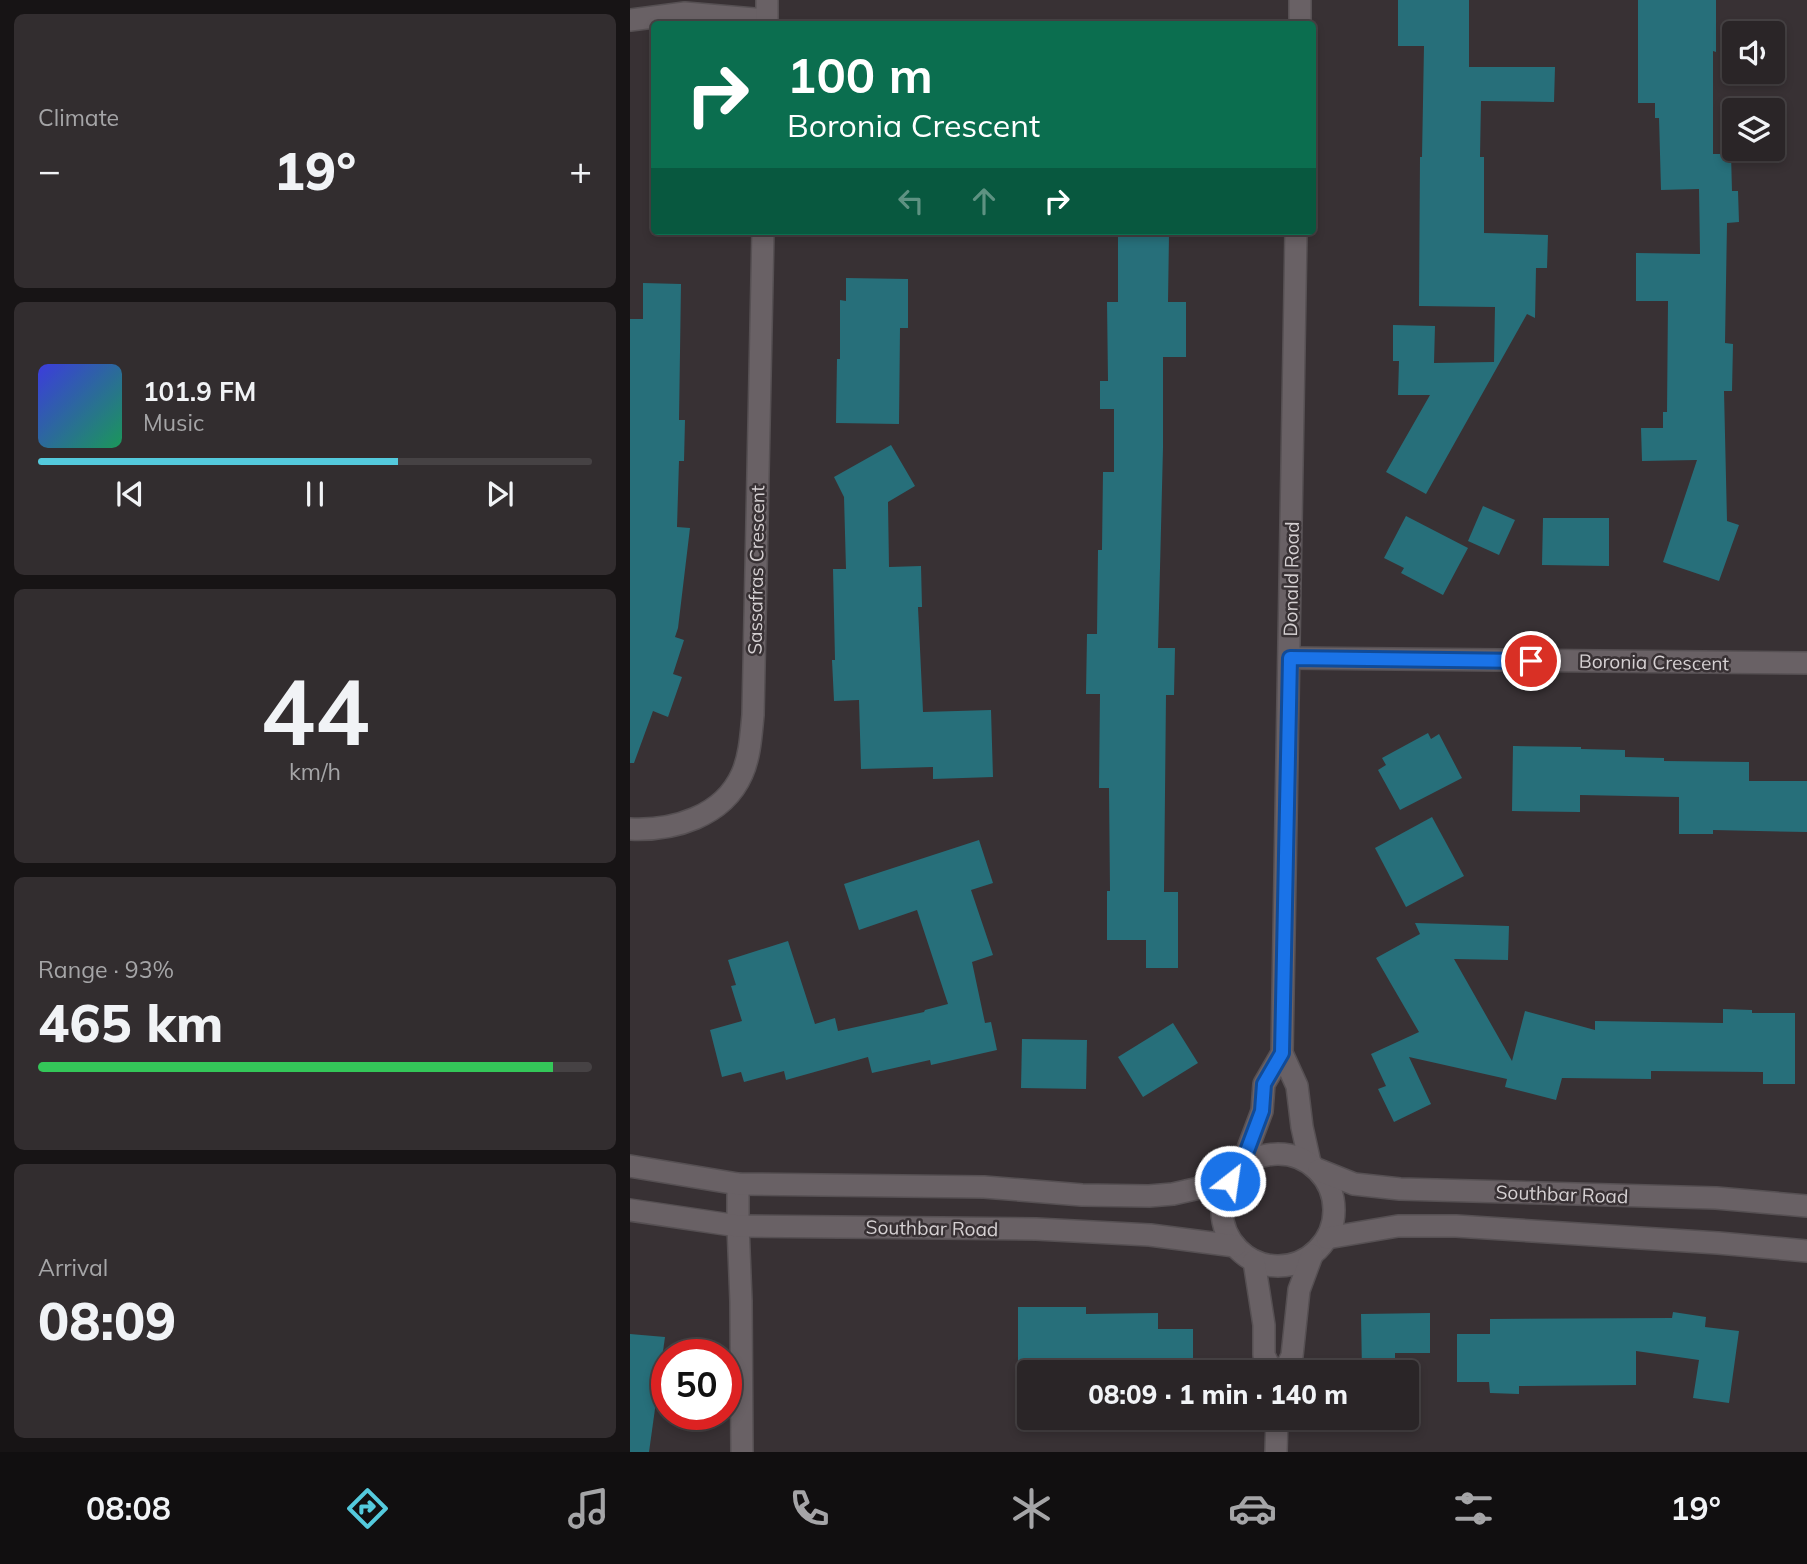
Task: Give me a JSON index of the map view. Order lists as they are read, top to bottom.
{
  "streets": {
    "street": [
      "Sassafras Crescent",
      "Donald Road",
      "Boronia Crescent",
      "Southbar Road"
    ]
  },
  "crossings": [
    ["Donald Road", "Boronia Crescent"],
    ["Donald Road", "Southbar Road"]
  ],
  "page": {
    "tile": [
      "Climate",
      ["44", "km/h"],
      ["Range · 93%", "465 km"],
      ["Arrival", "08:09"]
    ],
    "turn": ["100 m", "Boronia Crescent"],
    "heat": ["−", "19°", "+"],
    "song": ["101.9 FM", "Music"],
    "limit": "50",
    "trip": "08:09 · 1 min · 140 m",
    "tabs": ["08:08", "19°"]
  }
}
